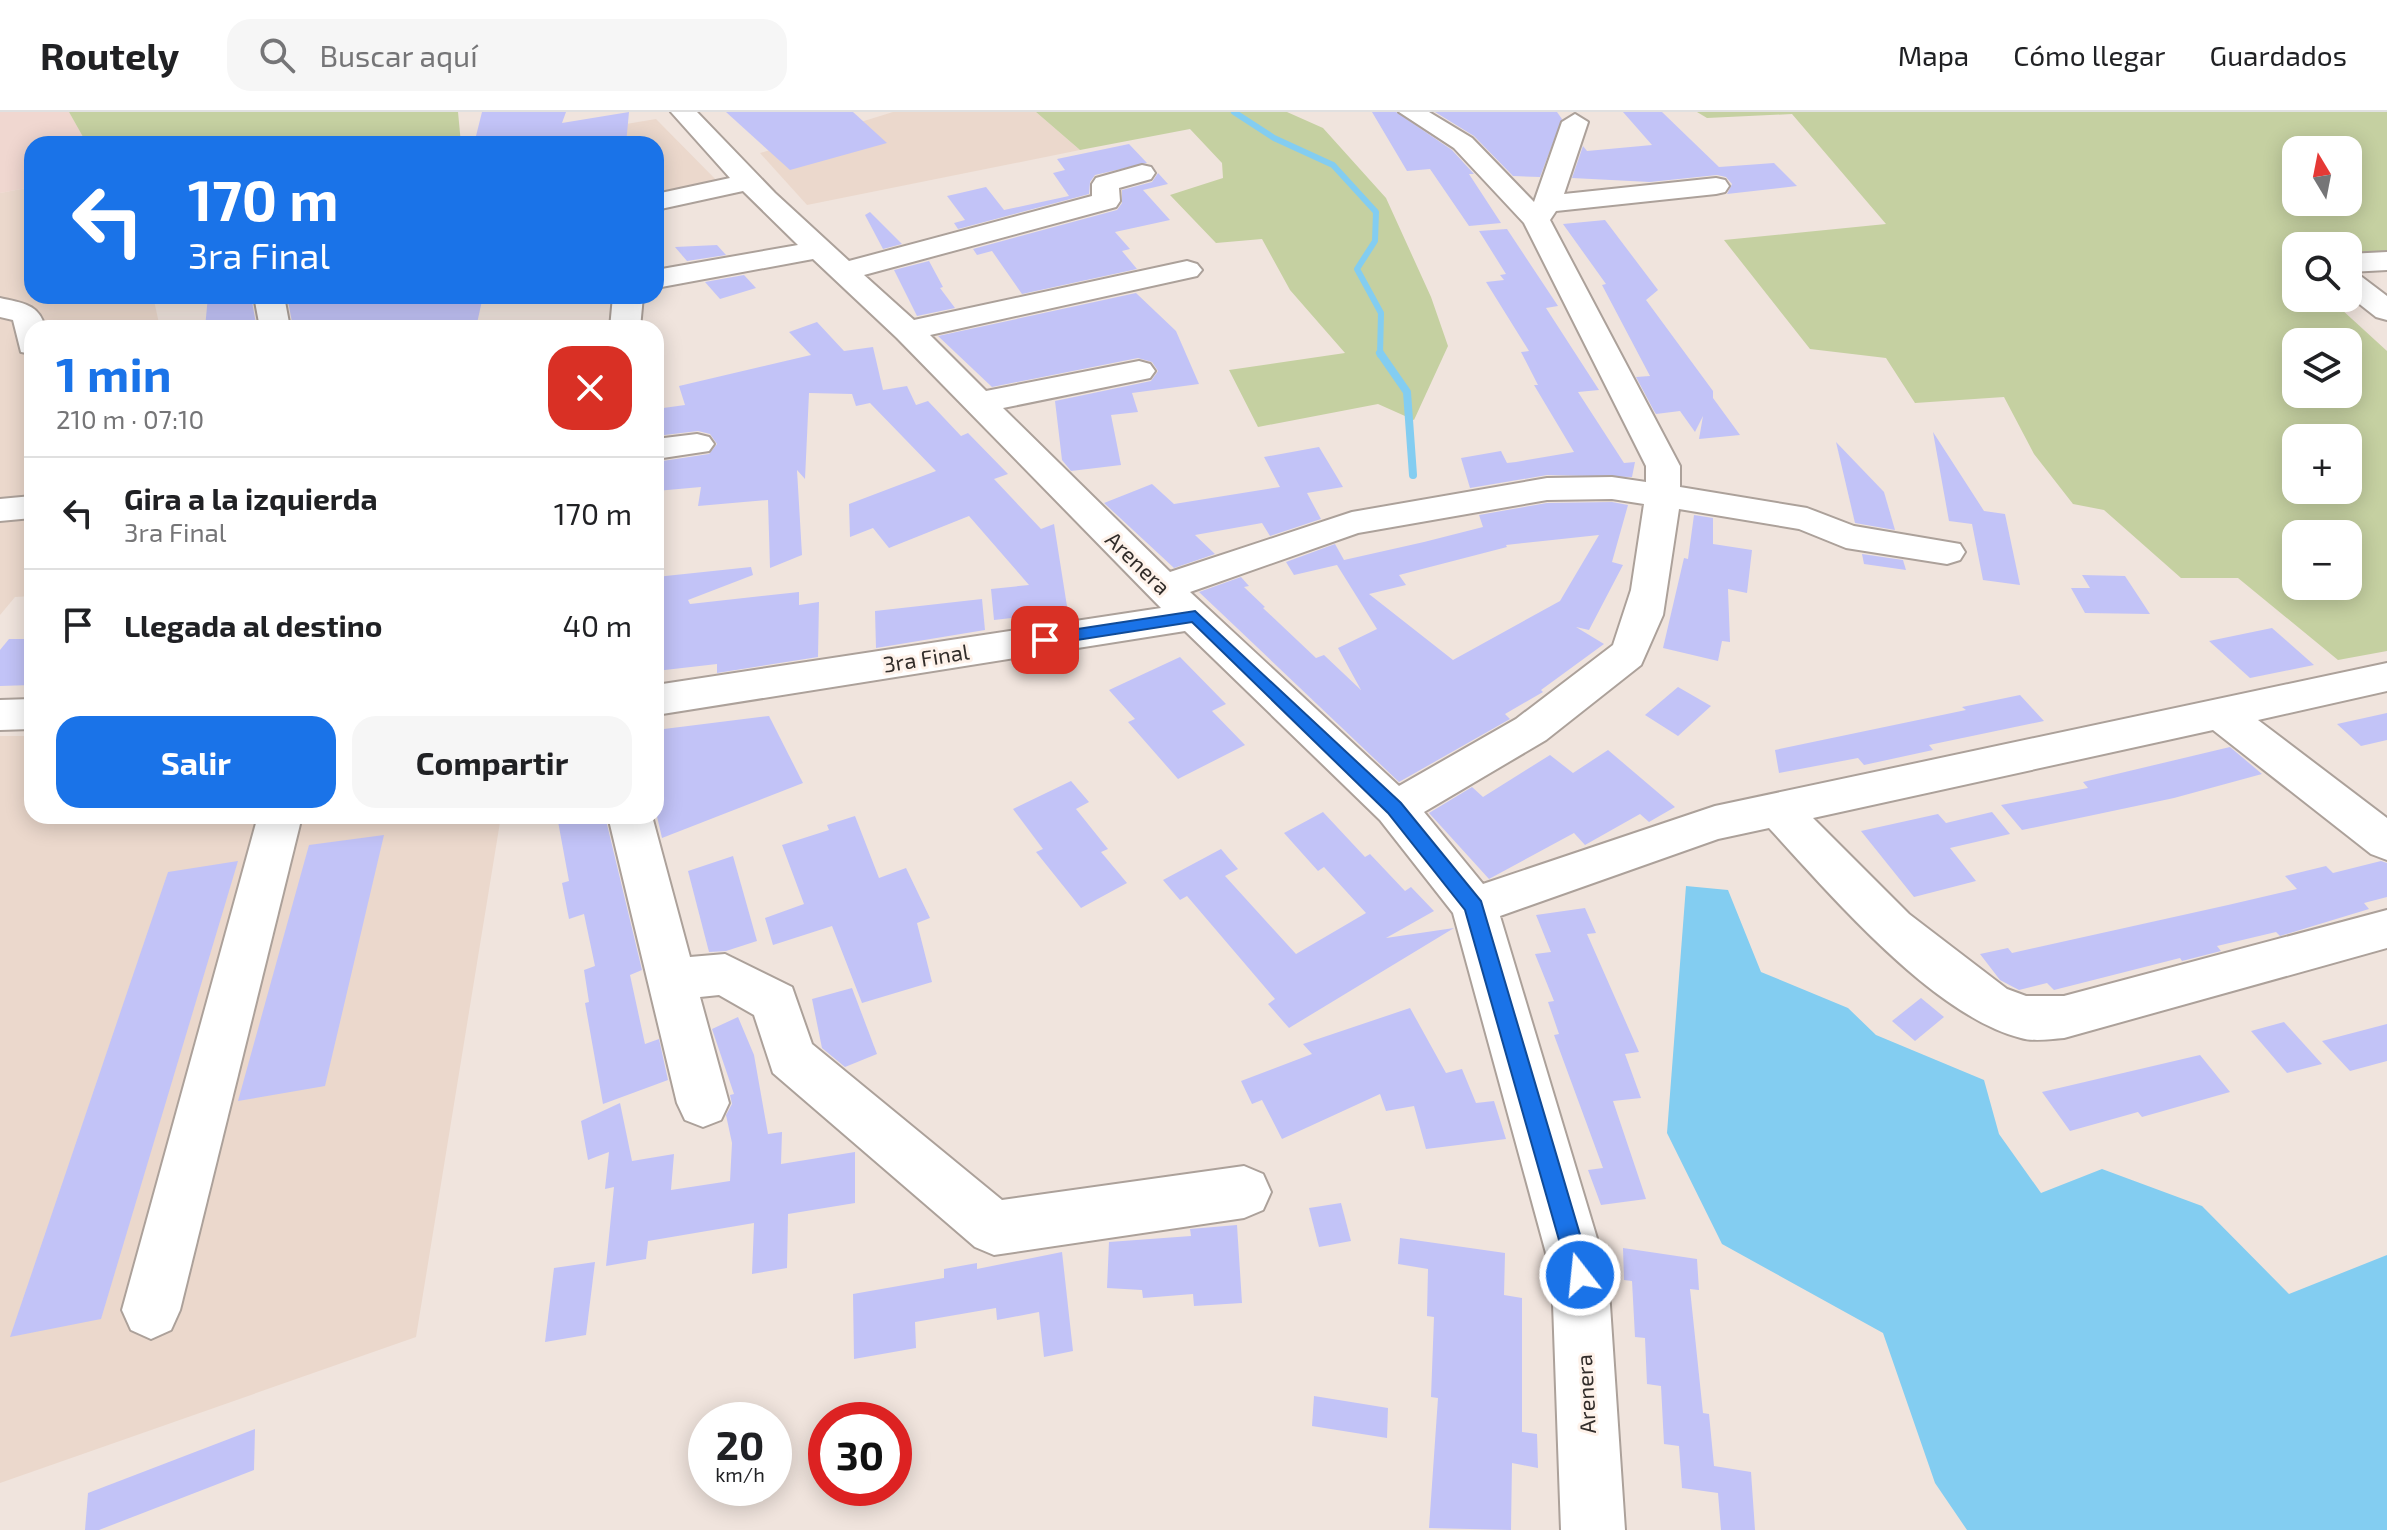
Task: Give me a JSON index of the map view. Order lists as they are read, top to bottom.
{
  "streets": {
    "street": ["Arenera", "3ra Final"]
  },
  "crossings": [
    ["Arenera", "3ra Final"]
  ],
  "north": "top",
  "page": {
    "header": "Routely",
    "search": "Buscar aquí",
    "nav": ["Mapa", "Cómo llegar", "Guardados"],
    "map_buttons": ["+", "−"],
    "turn": ["170 m", "3ra Final"],
    "heading": ["1 min", "210 m · 07:10"],
    "list": [
      {
        "name": "Gira a la izquierda",
        "note": "3ra Final",
        "value": "170 m"
      },
      {
        "name": "Llegada al destino",
        "value": "40 m"
      }
    ],
    "buttons": ["Salir", "Compartir"],
    "speed": "20 km/h",
    "limit": "30"
  }
}
